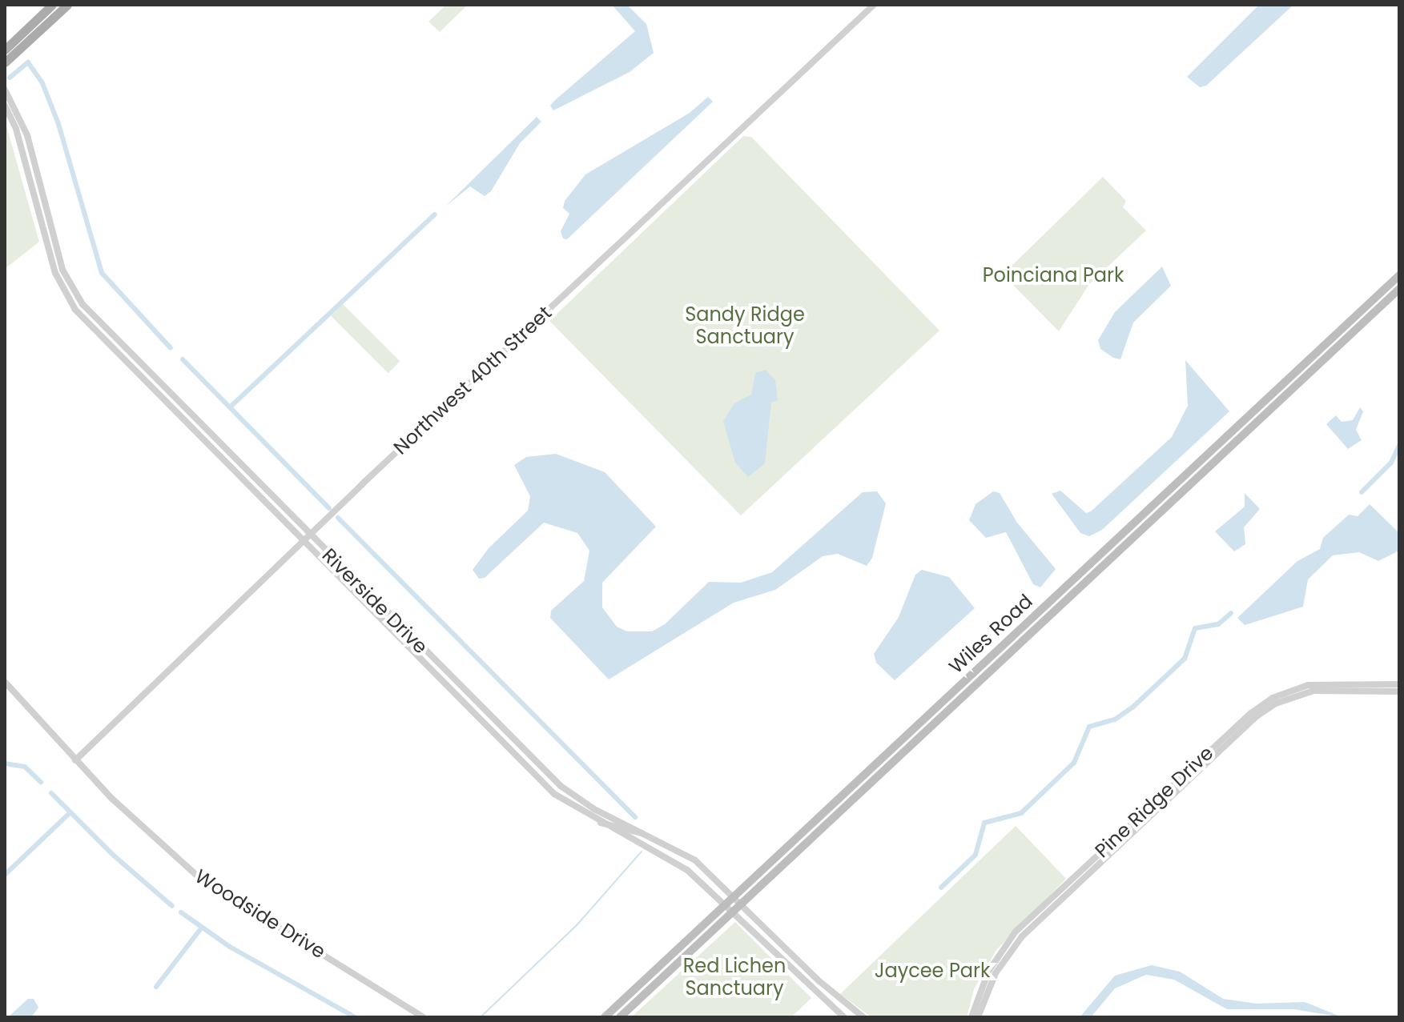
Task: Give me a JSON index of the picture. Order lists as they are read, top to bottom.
{
  "streets": {
    "main road": ["Wiles Road"],
    "street": [
      "Northwest 40th Street",
      "Riverside Drive",
      "Pine Ridge Drive",
      "Woodside Drive"
    ]
  },
  "crossings": [
    ["Northwest 40th Street", "Riverside Drive"],
    ["Northwest 40th Street", "Woodside Drive"],
    ["Riverside Drive", "Wiles Road"]
  ],
  "parks": [
    "Poinciana Park",
    "Sandy Ridge Sanctuary",
    "Red Lichen Sanctuary",
    "Jaycee Park"
  ]
}
